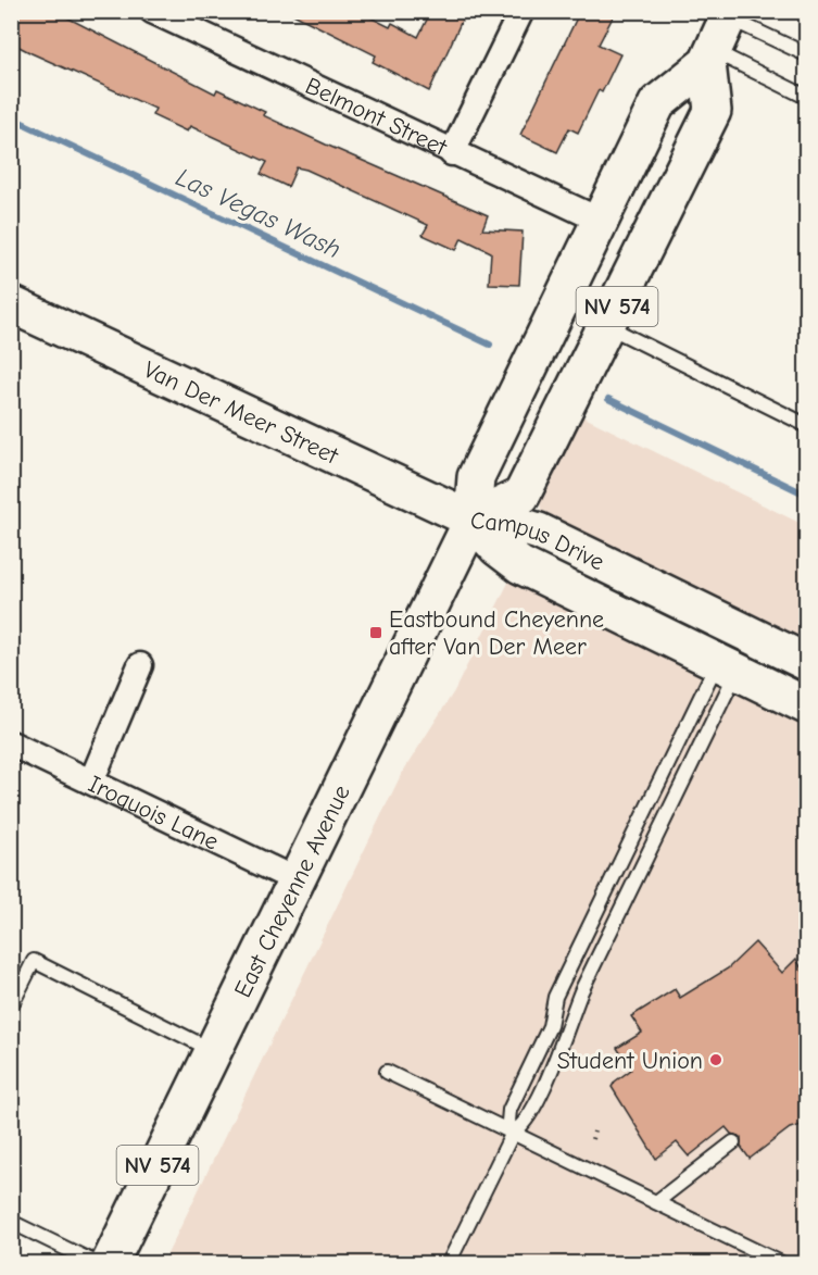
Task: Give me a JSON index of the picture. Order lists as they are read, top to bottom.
{
  "streets": {
    "main road": [
      "NV 574",
      "Van Der Meer Street",
      "Campus Drive",
      "East Cheyenne Avenue"
    ],
    "street": ["Belmont Street", "Iroquois Lane"]
  },
  "crossings": [
    ["Belmont Street", "East Cheyenne Avenue"],
    ["NV 574", "Van Der Meer Street"],
    ["NV 574", "Campus Drive"],
    ["NV 574", "East Cheyenne Avenue"],
    ["Van Der Meer Street", "Campus Drive"],
    ["Van Der Meer Street", "East Cheyenne Avenue"],
    ["Campus Drive", "East Cheyenne Avenue"],
    ["Iroquois Lane", "East Cheyenne Avenue"]
  ],
  "water": ["Las Vegas Wash"],
  "places": {
    "transit": ["Eastbound Cheyenne after Van Der Meer"],
    "other": ["Student Union"]
  }
}
